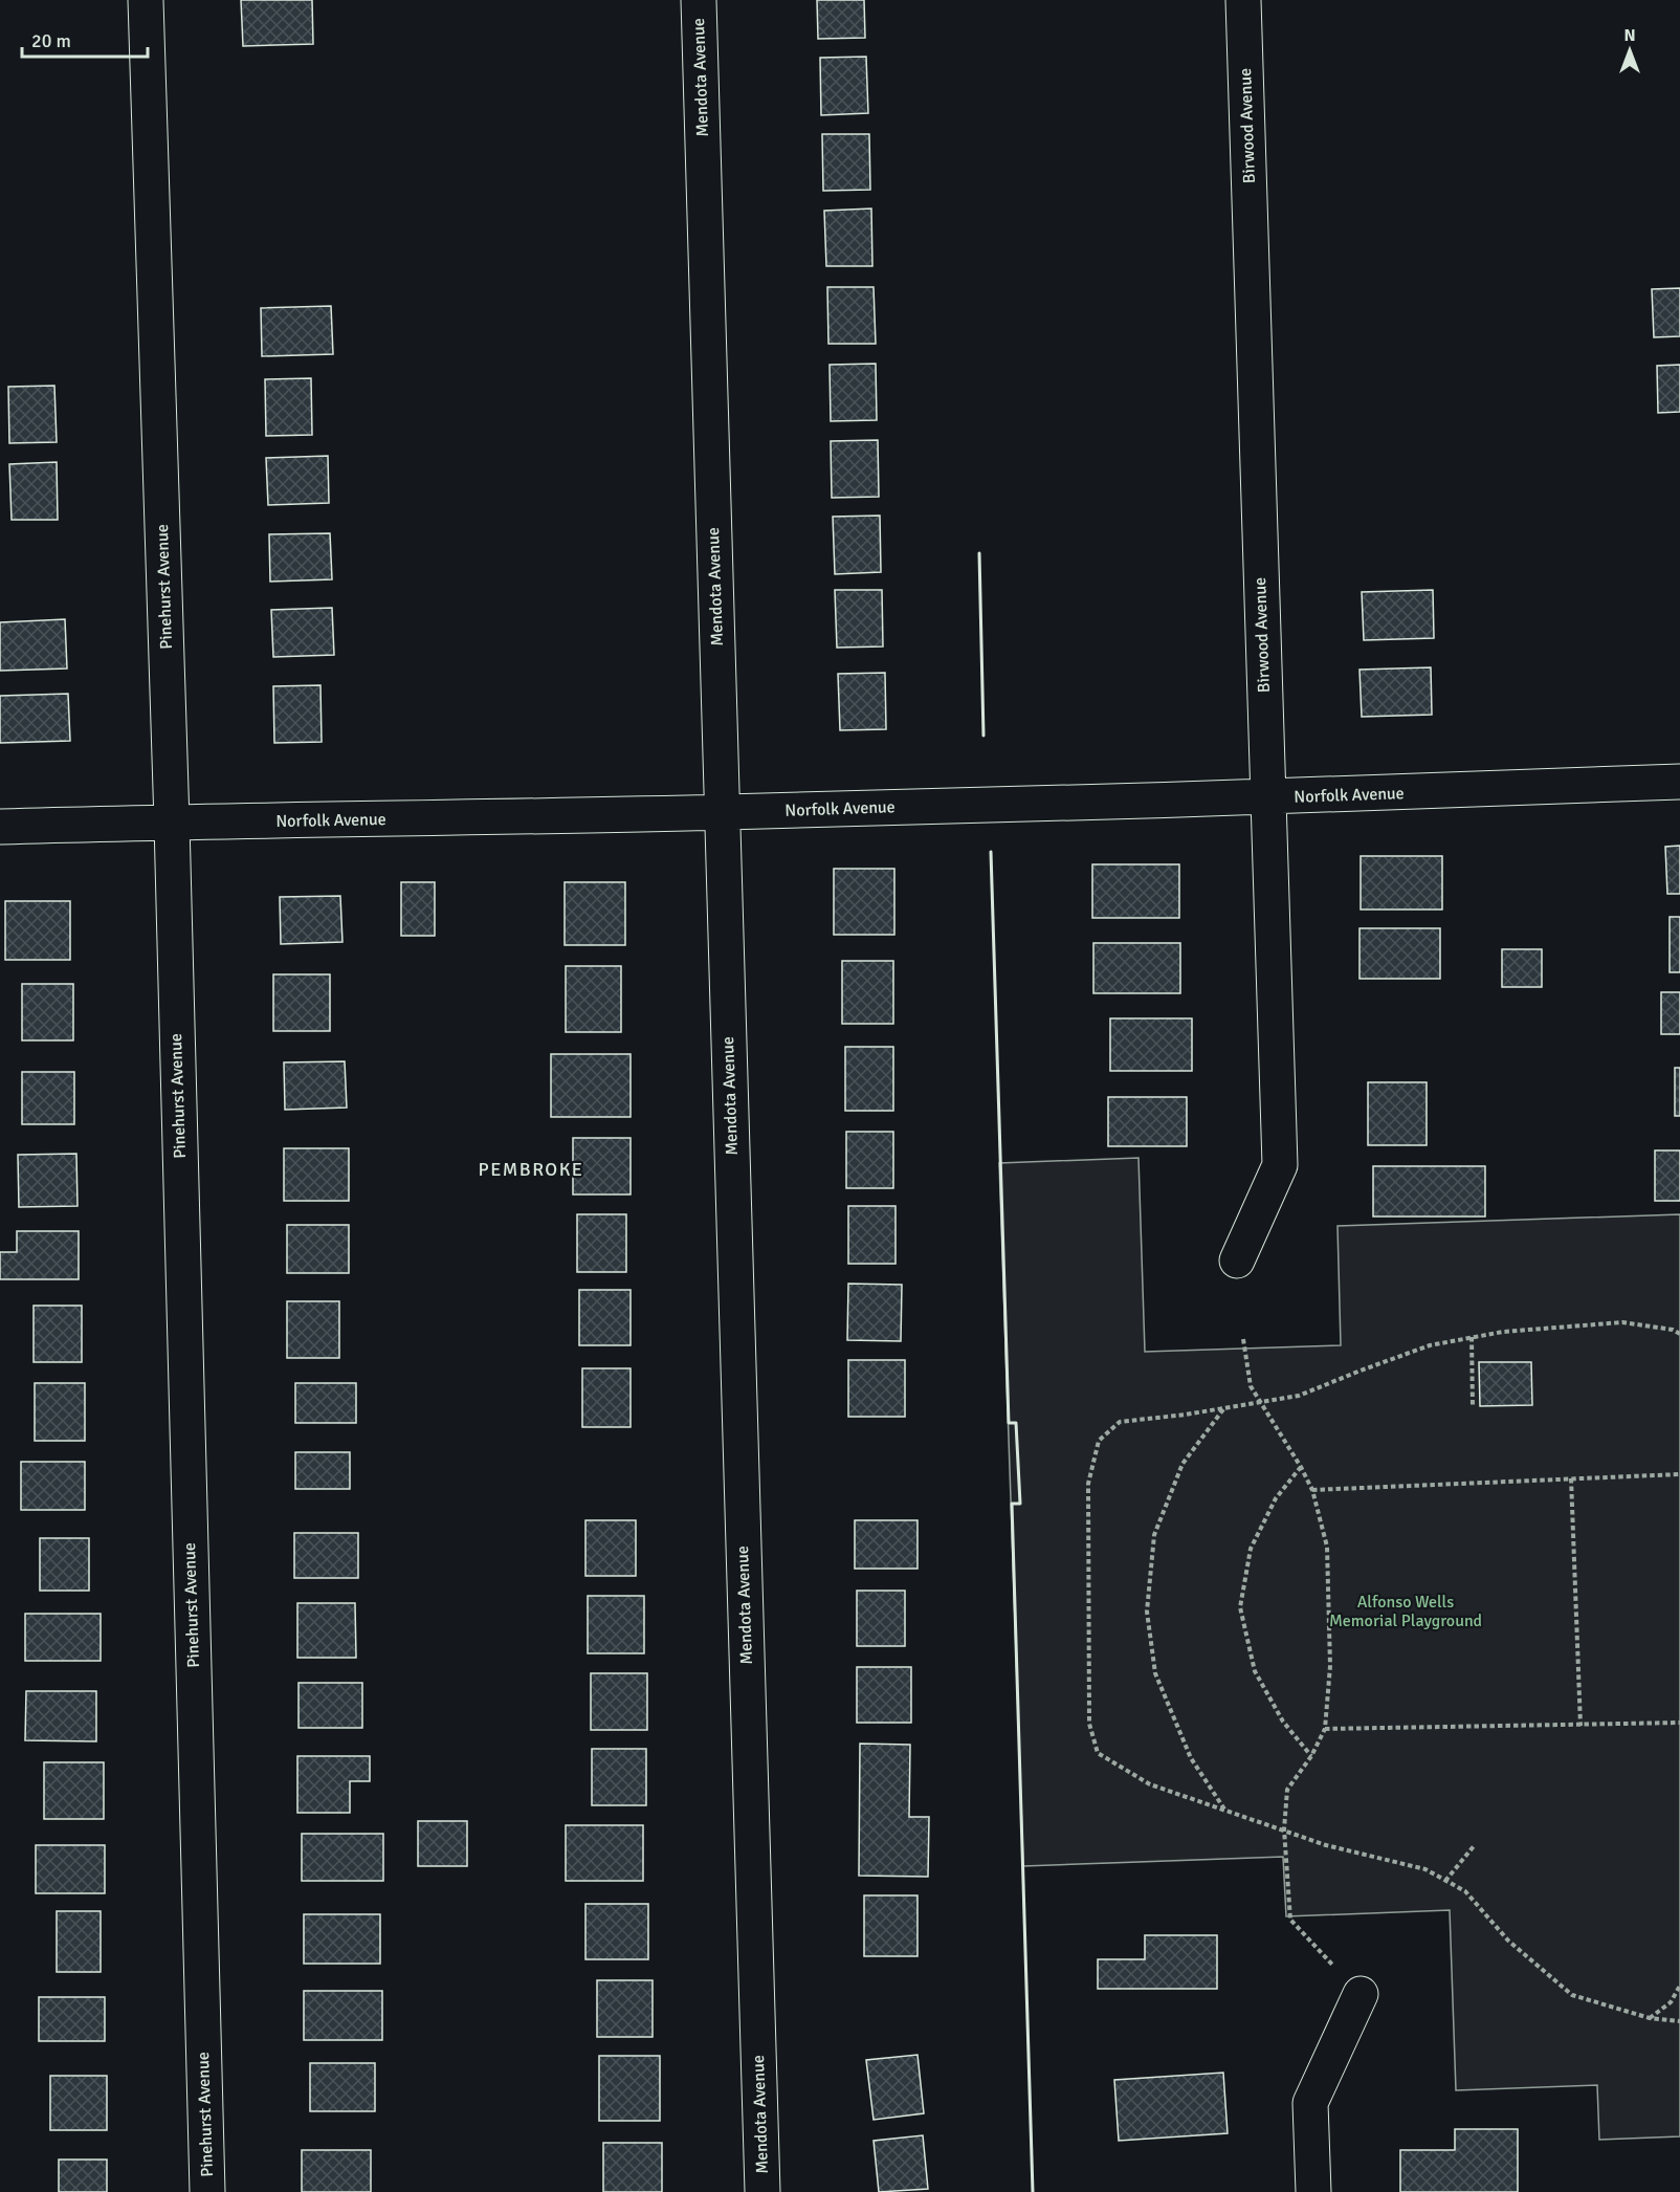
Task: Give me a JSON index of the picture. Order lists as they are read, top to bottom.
{
  "streets": {
    "street": [
      "Mendota Avenue",
      "Birwood Avenue",
      "Pinehurst Avenue",
      "Norfolk Avenue"
    ]
  },
  "crossings": [
    ["Mendota Avenue", "Norfolk Avenue"],
    ["Birwood Avenue", "Norfolk Avenue"],
    ["Pinehurst Avenue", "Norfolk Avenue"]
  ],
  "districts": ["PEMBROKE"],
  "parks": ["Alfonso Wells Memorial Playground"],
  "scale_bar": "20 m",
  "north": "top"
}
